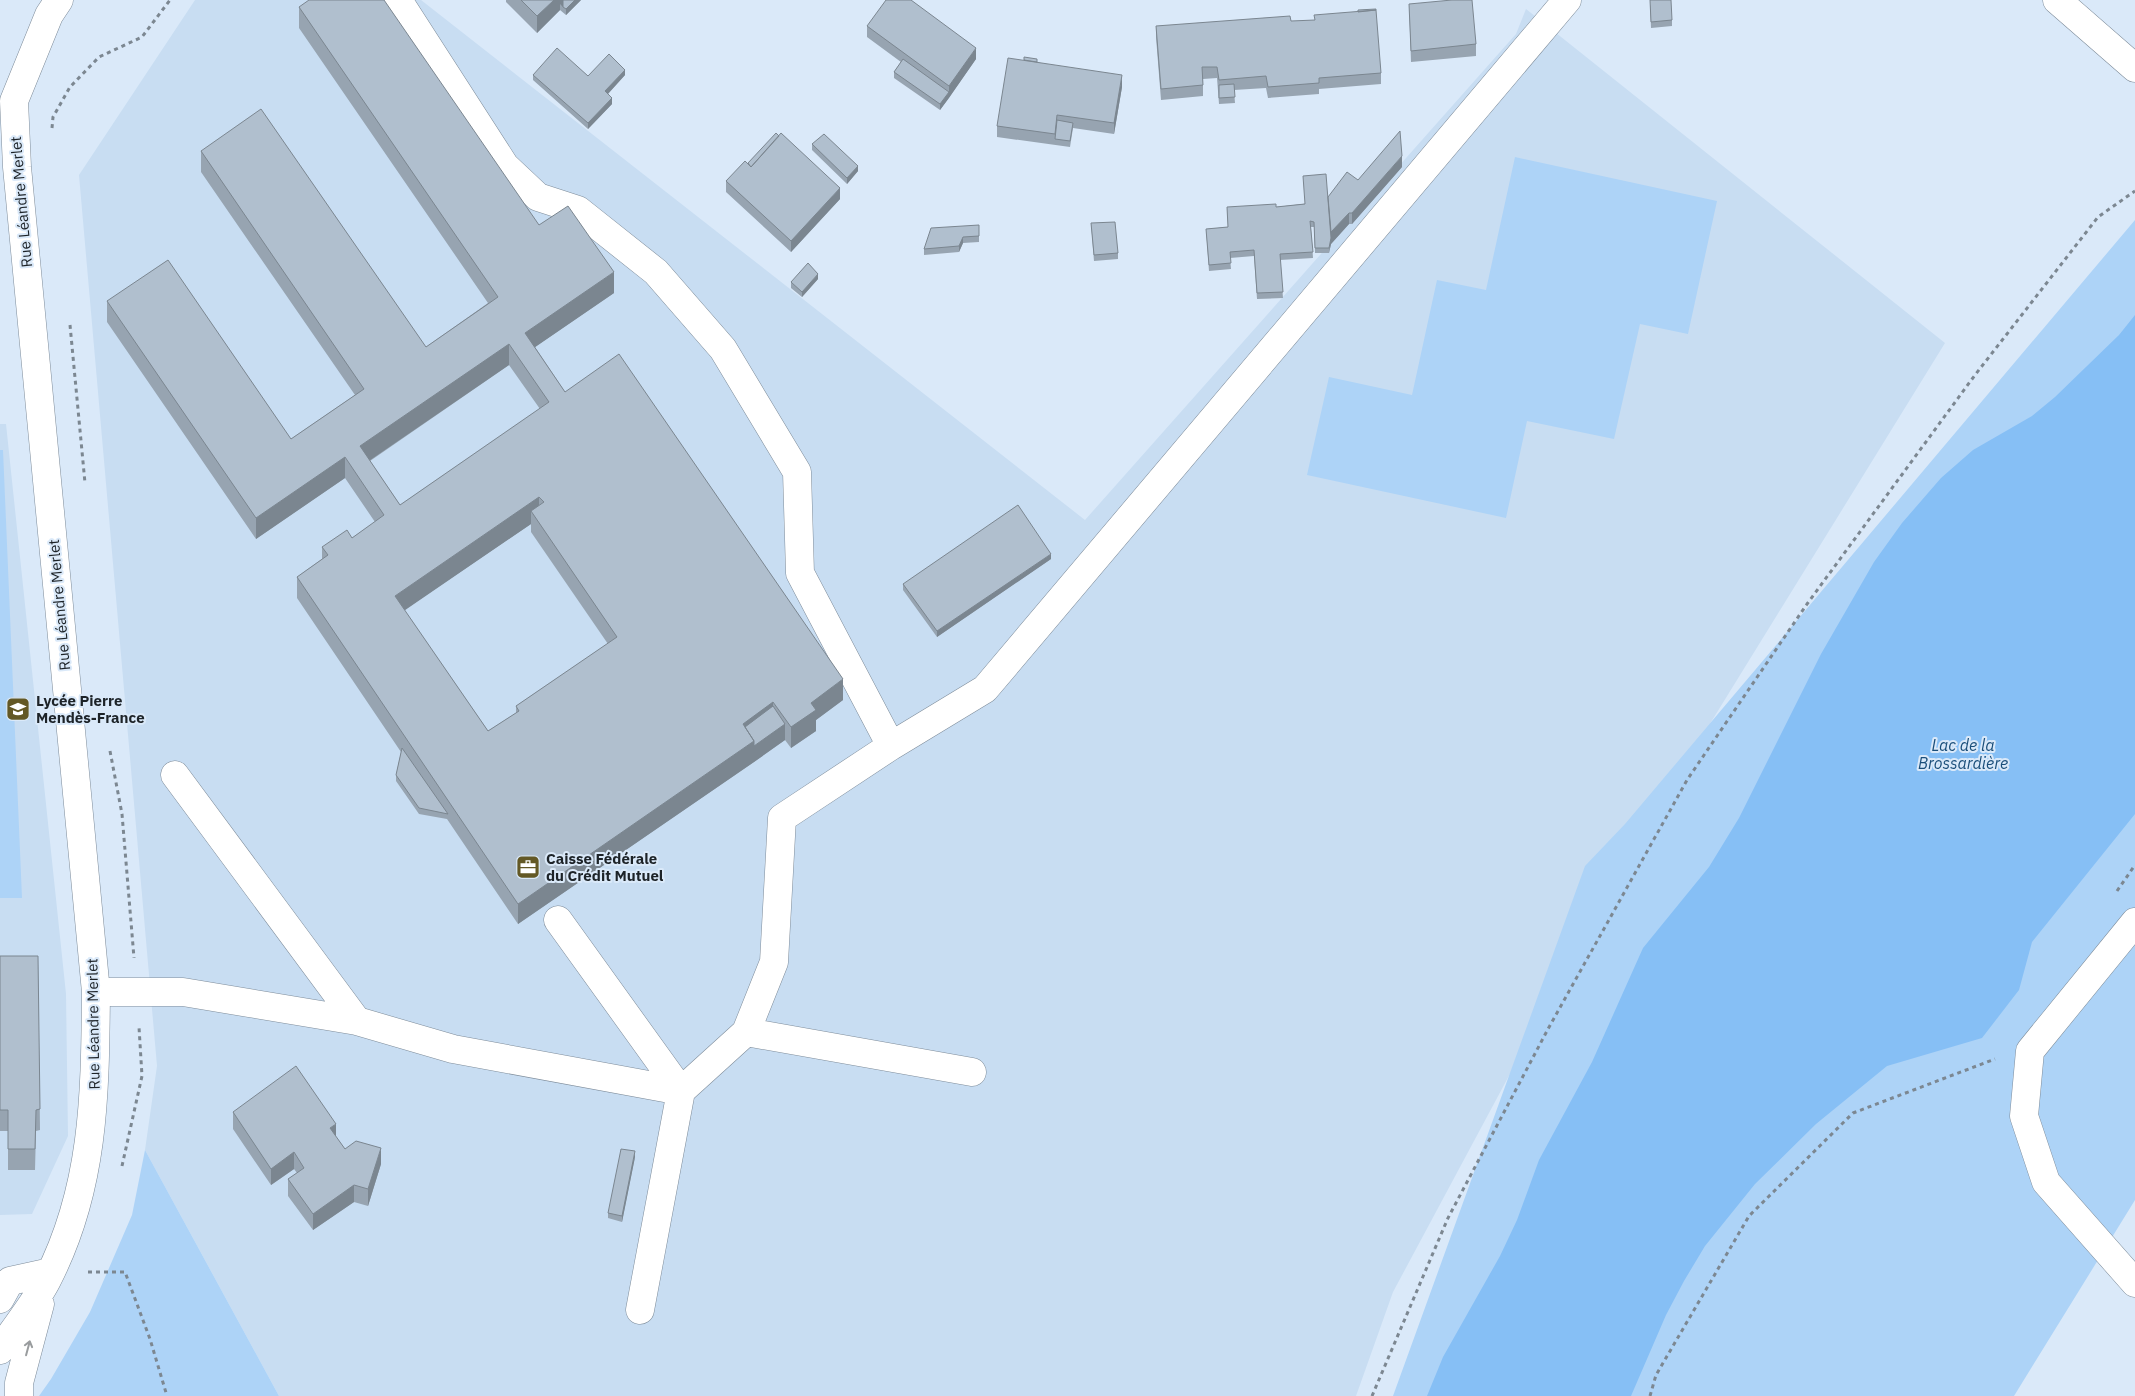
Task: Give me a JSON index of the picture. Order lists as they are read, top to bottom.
{
  "streets": {
    "street": ["Rue Léandre Merlet"]
  },
  "water": ["Lac de la Brossardière"],
  "places": {
    "school or university": ["Lycée Pierre Mendès-France"],
    "office": ["Caisse Fédérale du Crédit Mutuel"]
  }
}
